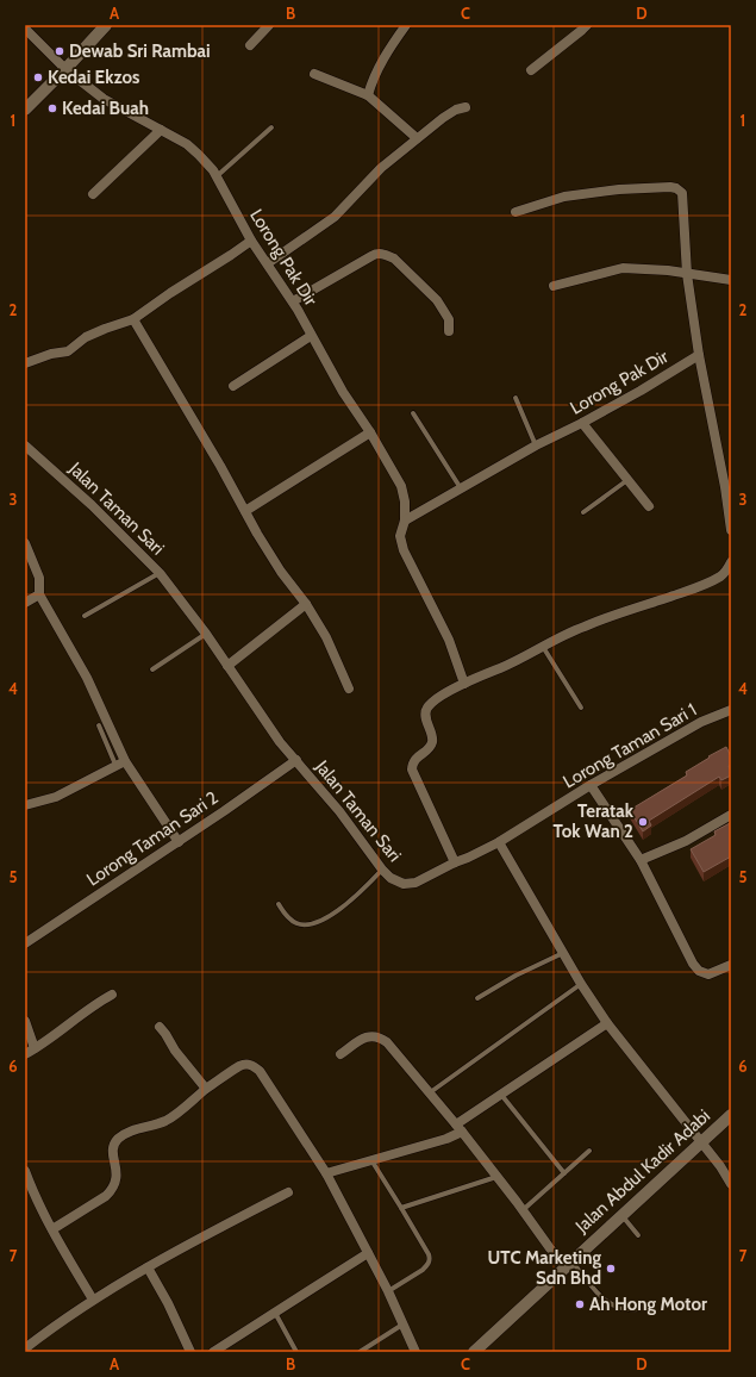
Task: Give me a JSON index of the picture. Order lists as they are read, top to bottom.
{
  "streets": {
    "main road": ["Jalan Abdul Kadir Adabi"],
    "street": [
      "Lorong Pak Dir",
      "Jalan Taman Sari",
      "Lorong Taman Sari 1",
      "Lorong Taman Sari 2"
    ]
  },
  "crossings": [
    ["Jalan Taman Sari", "Lorong Taman Sari 1"],
    ["Jalan Taman Sari", "Lorong Taman Sari 2"]
  ],
  "places": [
    "Dewab Sri Rambai",
    "Kedai Ekzos",
    "Kedai Buah",
    "Teratak Tok Wan 2",
    "UTC Marketing Sdn Bhd",
    "Ah Hong Motor"
  ],
  "grid": {
    "columns": [
      "A",
      "B",
      "C",
      "D"
    ],
    "rows": [
      "1",
      "2",
      "3",
      "4",
      "5",
      "6",
      "7"
    ]
  }
}
